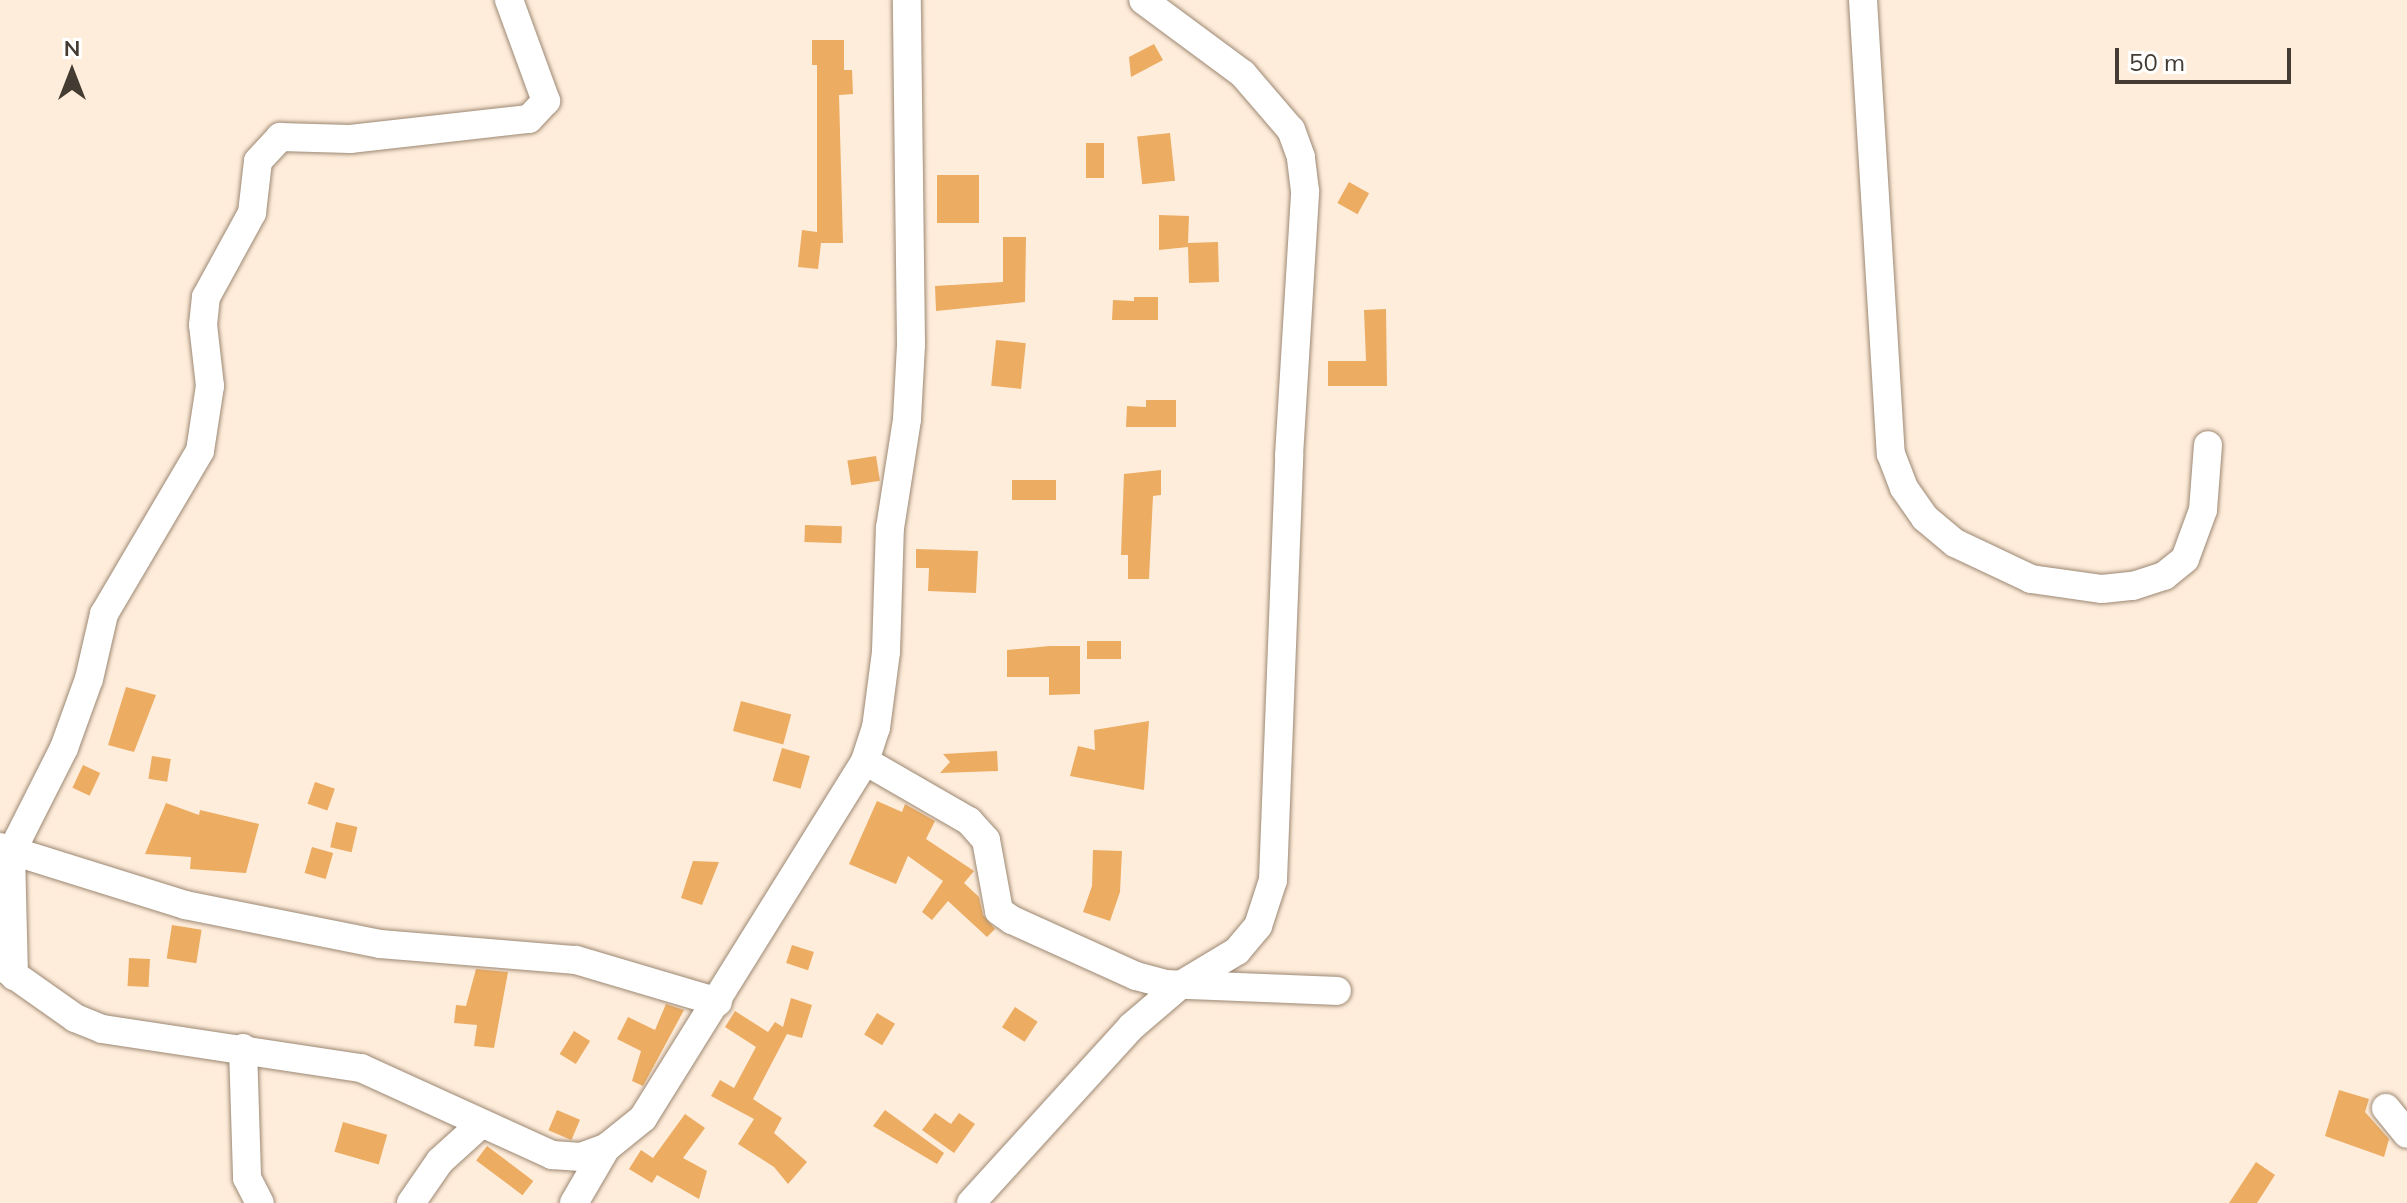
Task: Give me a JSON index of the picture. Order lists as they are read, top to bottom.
{
  "scale_bar": "50 m",
  "north": "top"
}
